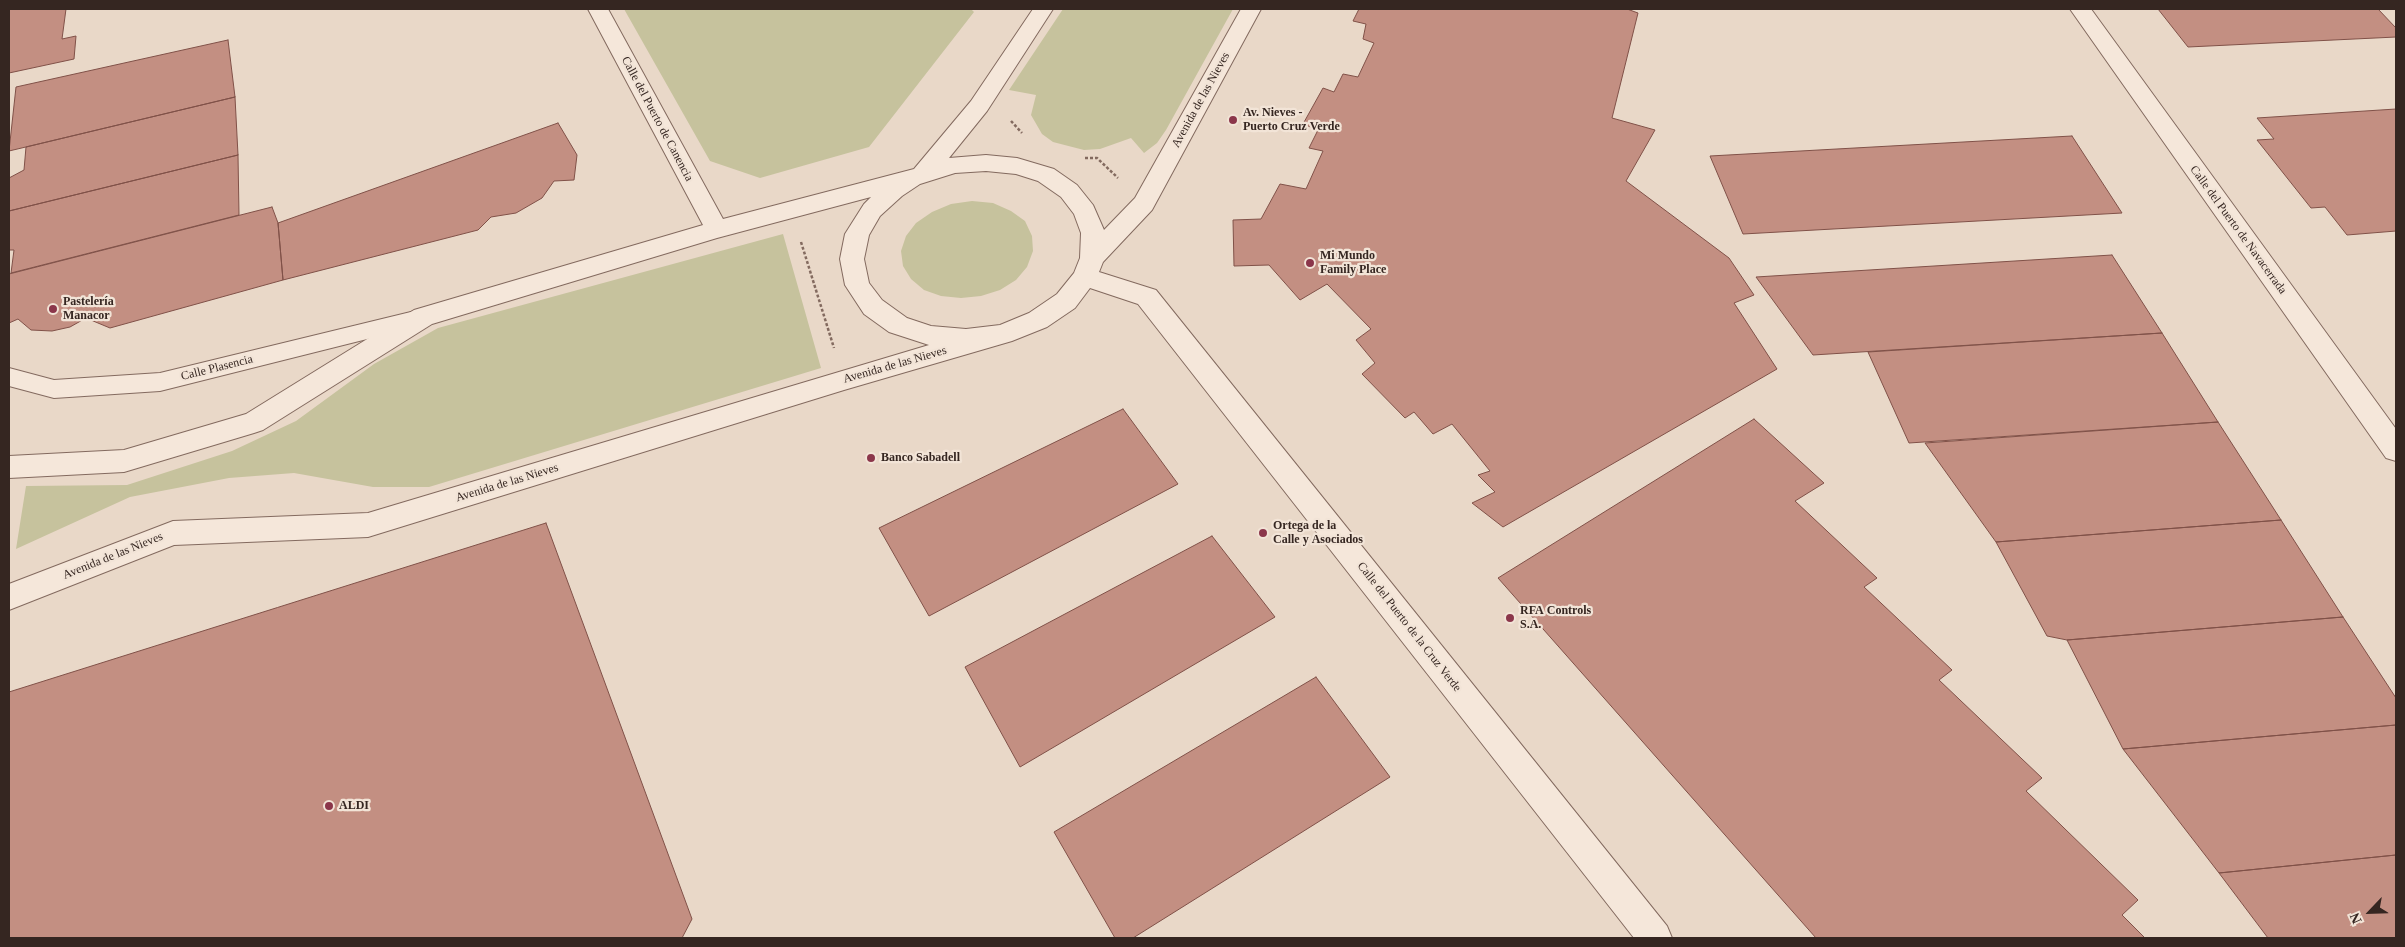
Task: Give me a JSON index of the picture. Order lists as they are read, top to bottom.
{
  "streets": {
    "street": [
      "Avenida de las Nieves",
      "Calle del Puerto de Canencia",
      "Calle del Puerto de Navacerrada",
      "Calle del Puerto de la Cruz Verde"
    ],
    "lane": ["Calle Plasencia"]
  },
  "crossings": [
    ["Avenida de las Nieves", "Calle del Puerto de la Cruz Verde"]
  ],
  "places": [
    "Av. Nieves - Puerto Cruz Verde",
    "Mi Mundo Family Place",
    "Pastelería Manacor",
    "Banco Sabadell",
    "Ortega de la Calle y Asociados",
    "RFA Controls S.A.",
    "ALDI"
  ],
  "north": "bottom left"
}
